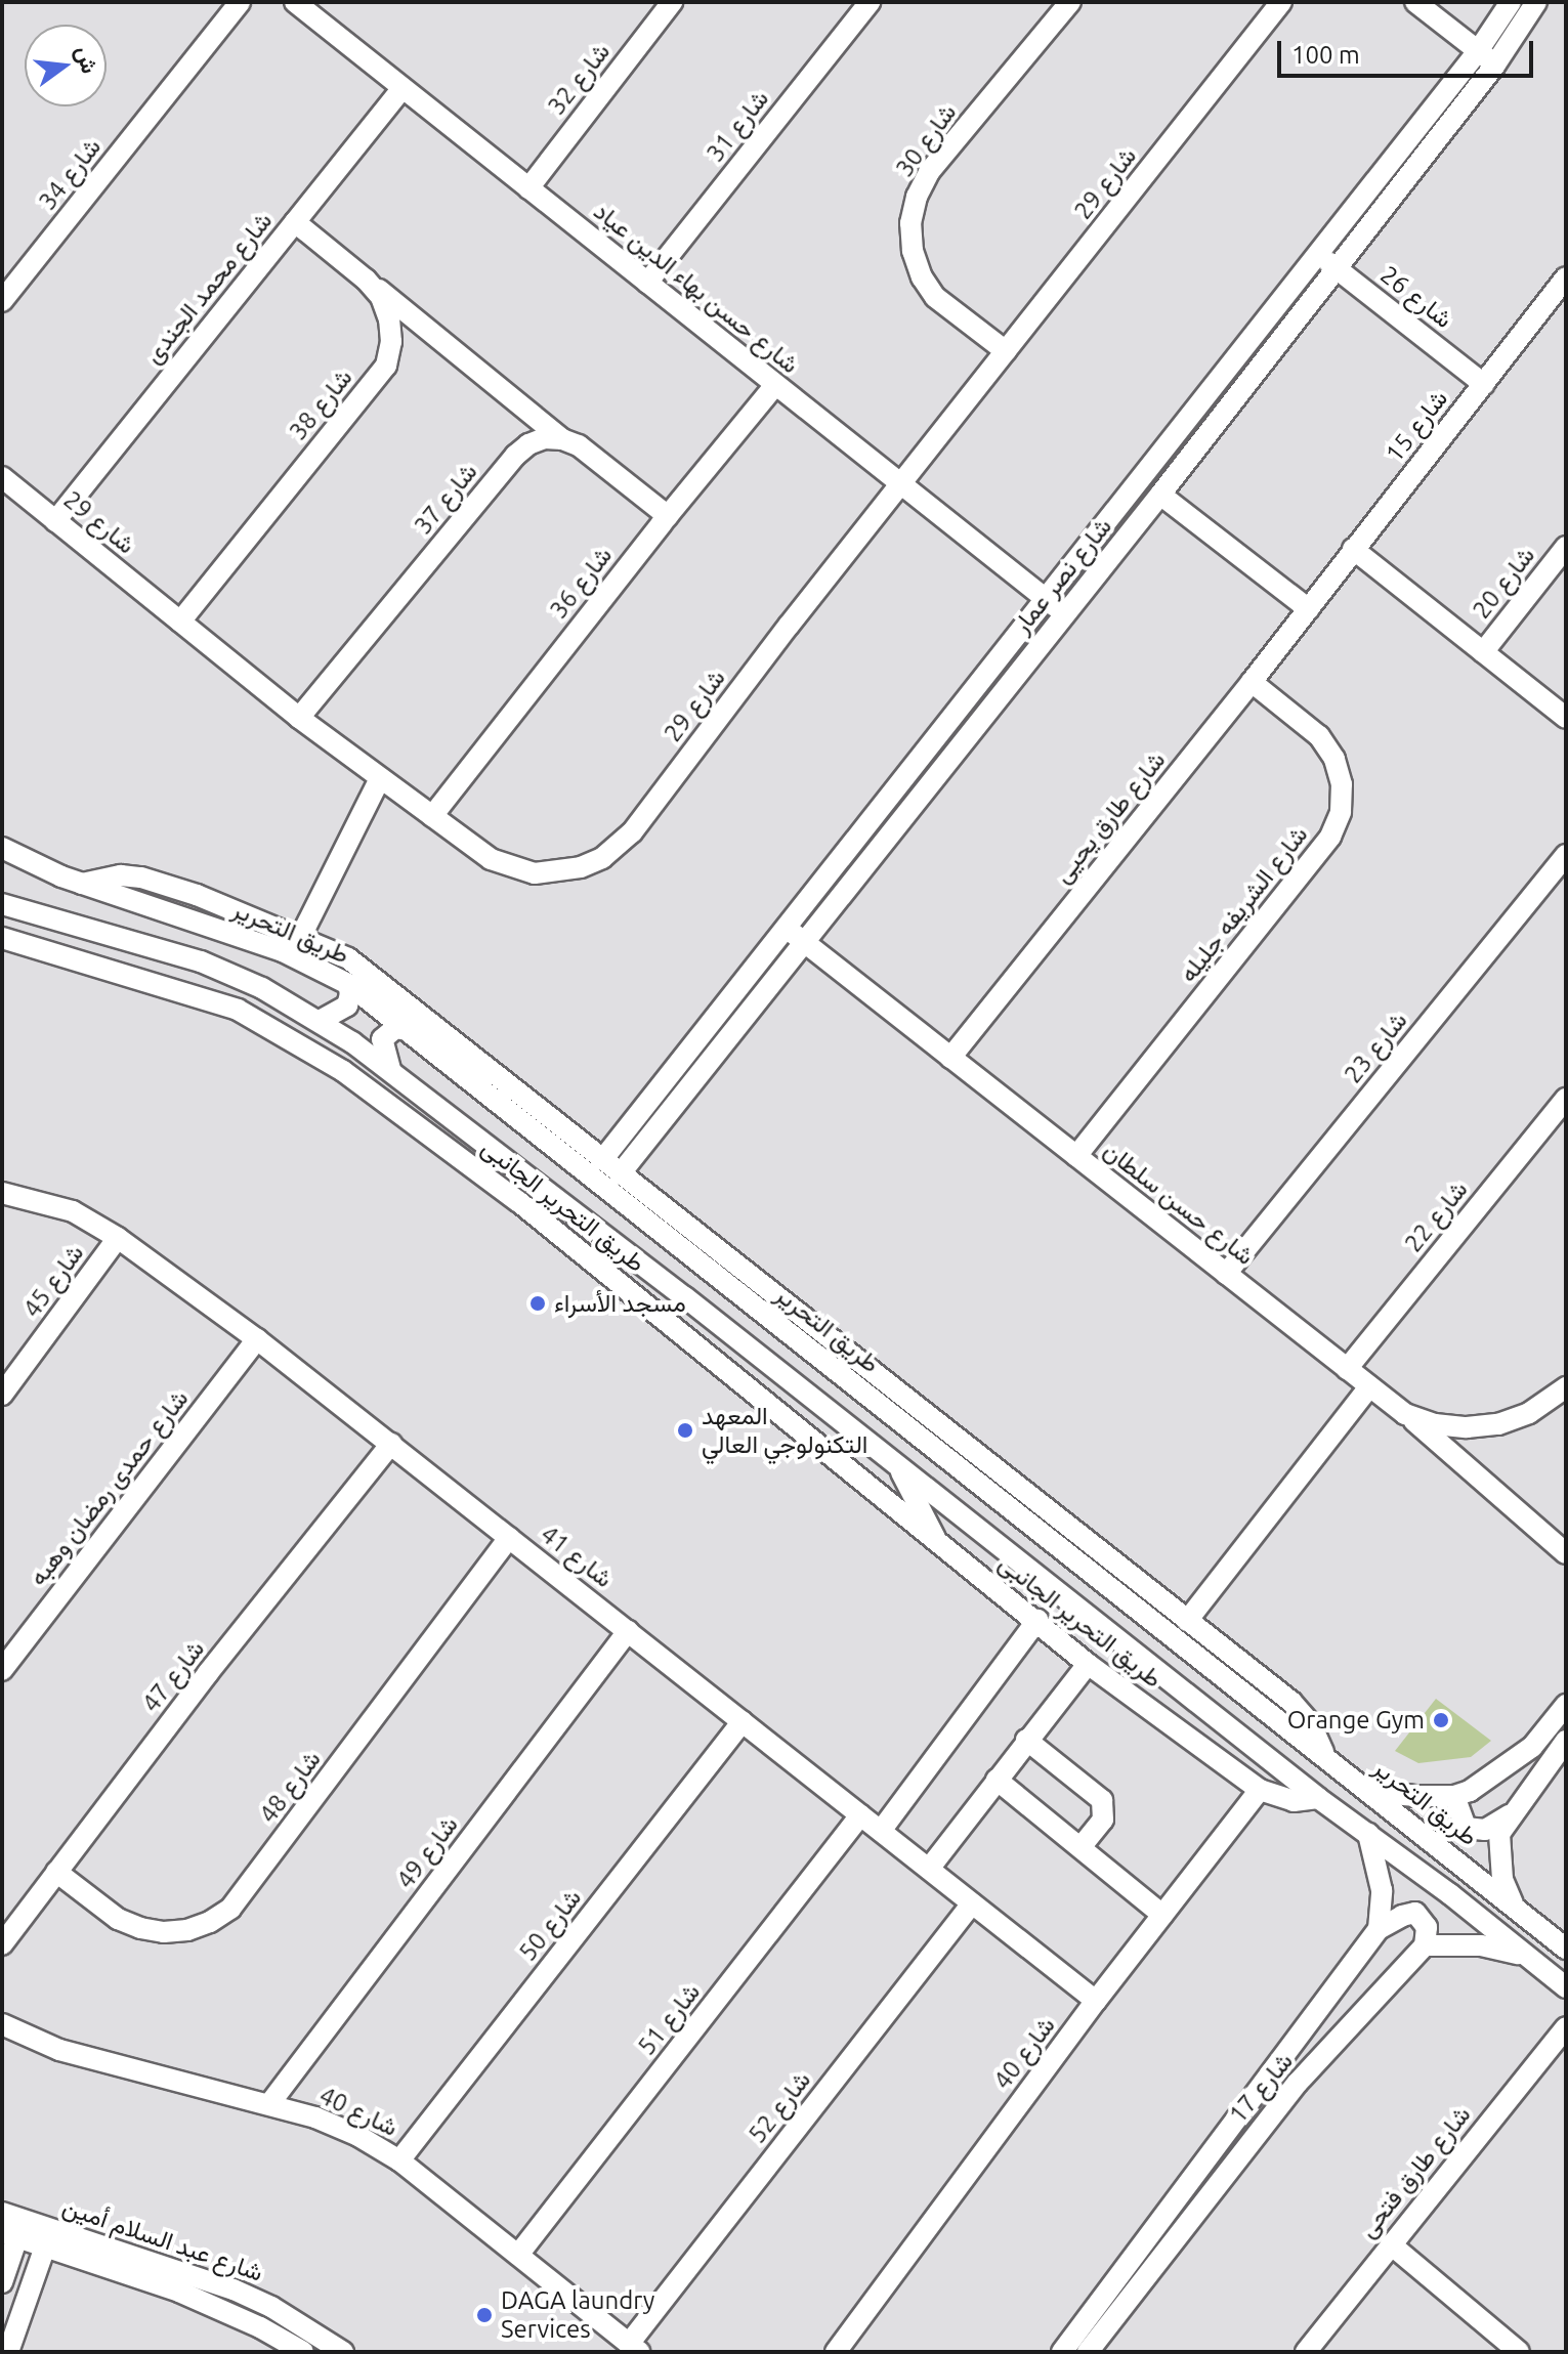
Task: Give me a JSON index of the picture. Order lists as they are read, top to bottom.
{
  "streets": {
    "street": [
      "شارع 32",
      "شارع 31",
      "شارع 30",
      "شارع 34",
      "شارع 29",
      "شارع محمد الجندى",
      "شارع حسن بهاء الدين عياد",
      "شارع 26",
      "شارع 38",
      "شارع 15",
      "شارع 37",
      "شارع نصر عمار",
      "شارع 36",
      "شارع 20",
      "شارع طارق يحيى",
      "شارع الشريفه جليله",
      "طريق التحرير",
      "شارع 23",
      "شارع حسن سلطان",
      "طريق التحرير الجانبى",
      "شارع 22",
      "شارع 45",
      "شارع حمدى رمضان وهبه",
      "شارع 41",
      "شارع 47",
      "شارع 48",
      "شارع 49",
      "شارع 50",
      "شارع 51",
      "شارع 40",
      "شارع 17",
      "شارع 52",
      "شارع طارق فتحى",
      "شارع عبد السلام أمين"
    ]
  },
  "crossings": [
    ["شارع 32", "شارع حسن بهاء الدين عياد"],
    ["شارع 31", "شارع حسن بهاء الدين عياد"],
    ["شارع 30", "شارع 29"],
    ["شارع 29", "شارع محمد الجندى"],
    ["شارع 29", "شارع حسن بهاء الدين عياد"],
    ["شارع 29", "شارع 38"],
    ["شارع 29", "شارع 37"],
    ["شارع 29", "شارع 36"],
    ["شارع محمد الجندى", "شارع حسن بهاء الدين عياد"],
    ["شارع محمد الجندى", "شارع 38"],
    ["شارع حسن بهاء الدين عياد", "شارع نصر عمار"],
    ["شارع حسن بهاء الدين عياد", "شارع 36"],
    ["شارع 26", "شارع 15"],
    ["شارع 26", "شارع نصر عمار"],
    ["شارع 15", "شارع طارق يحيى"],
    ["شارع نصر عمار", "شارع حسن سلطان"],
    ["شارع طارق يحيى", "شارع الشريفه جليله"],
    ["شارع طارق يحيى", "شارع حسن سلطان"],
    ["شارع الشريفه جليله", "شارع حسن سلطان"],
    ["شارع 23", "شارع حسن سلطان"],
    ["شارع حسن سلطان", "شارع 22"],
    ["طريق التحرير الجانبى", "شارع 40"],
    ["شارع 45", "شارع 41"],
    ["شارع حمدى رمضان وهبه", "شارع 41"],
    ["شارع 41", "شارع 47"],
    ["شارع 41", "شارع 48"],
    ["شارع 41", "شارع 49"],
    ["شارع 41", "شارع 50"],
    ["شارع 41", "شارع 51"],
    ["شارع 41", "شارع 40"],
    ["شارع 41", "شارع 52"],
    ["شارع 47", "شارع 48"],
    ["شارع 49", "شارع 40"],
    ["شارع 50", "شارع 40"],
    ["شارع 51", "شارع 40"],
    ["شارع 40", "شارع 52"]
  ],
  "places": [
    "مسجد الأسراء",
    "المعهد التكنولوجي العالي",
    "Orange Gym",
    "DAGA laundry Services"
  ],
  "scale_bar": "100 m",
  "north": "right"
}
